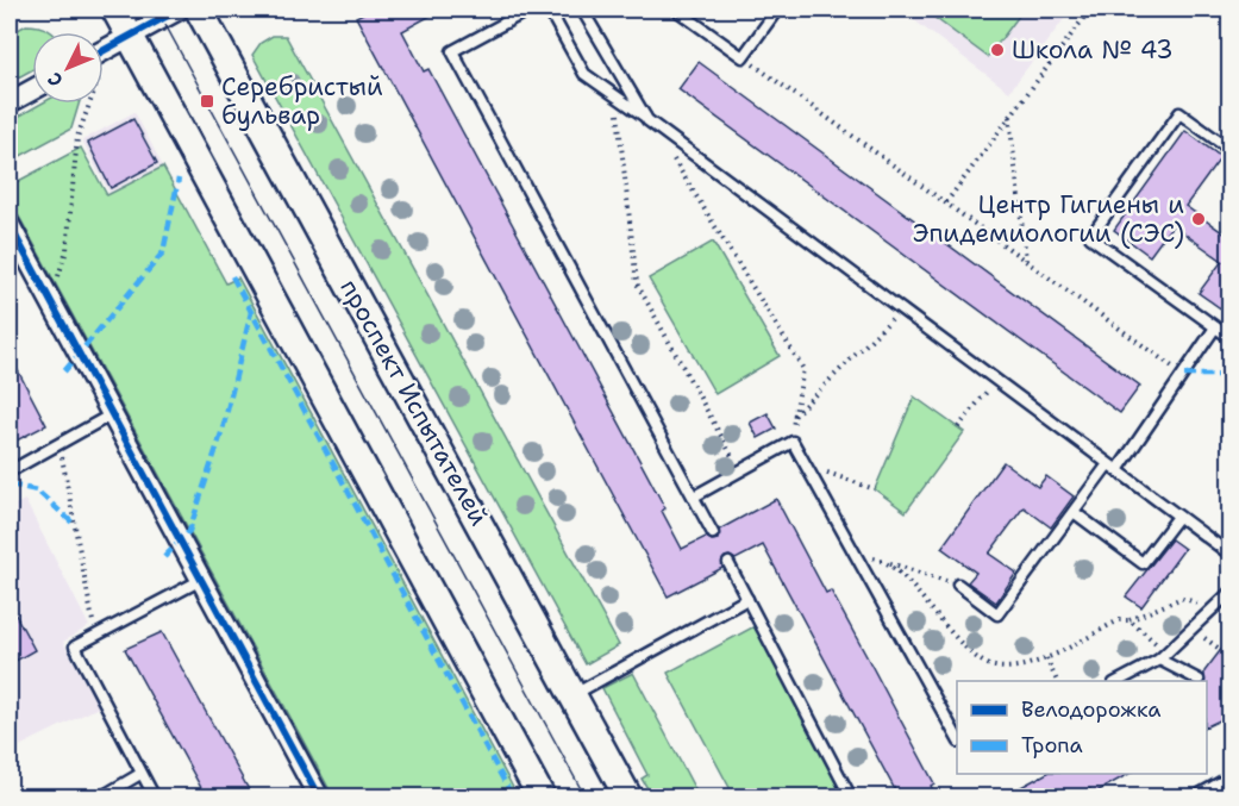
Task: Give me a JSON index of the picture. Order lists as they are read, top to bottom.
{
  "streets": {
    "main road": ["проспект Испытателей"]
  },
  "places": {
    "other": ["Школа № 43", "Центр Гигиены и Эпидемиологии (СЭС)"],
    "transit": ["Серебристый бульвар"]
  },
  "legend": ["Велодорожка", "Тропа"],
  "north": "bottom left"
}
